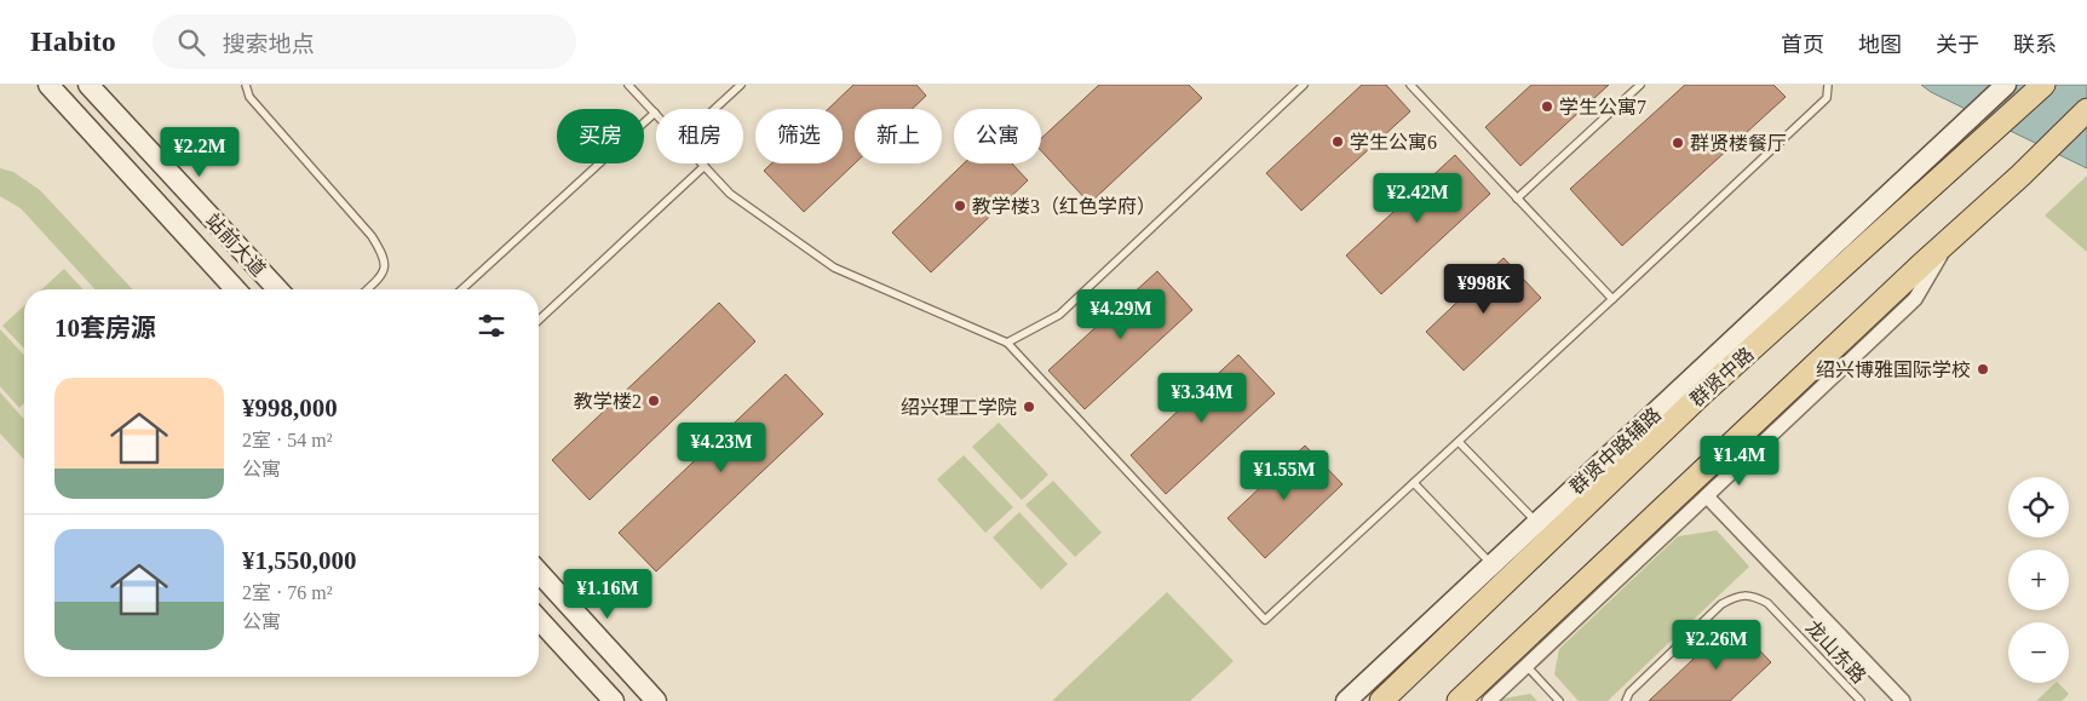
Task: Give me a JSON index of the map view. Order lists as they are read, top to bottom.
{
  "streets": {
    "main road": ["站前大道", "群贤中路", "群贤中路辅路"],
    "lane": ["龙山东路"]
  },
  "places": [
    "学生公寓7",
    "学生公寓6",
    "群贤楼餐厅",
    "教学楼3（红色学府）",
    "绍兴博雅国际学校",
    "教学楼2",
    "绍兴理工学院"
  ],
  "page": {
    "header": "Habito",
    "search": "搜索地点",
    "nav": [
      "首页",
      "地图",
      "关于",
      "联系"
    ],
    "chip": [
      "买房",
      "租房",
      "筛选",
      "新上",
      "公寓"
    ],
    "price": [
      "¥2.2M",
      "¥2.42M",
      "¥998K",
      "¥4.29M",
      "¥3.34M",
      "¥4.23M",
      "¥1.4M",
      "¥1.55M",
      "¥1.16M",
      "¥2.26M"
    ],
    "heading": "10套房源",
    "list": [
      {
        "name": "¥998,000",
        "note": "2室 · 54 m² · 公寓"
      },
      {
        "name": "¥1,550,000",
        "note": "2室 · 76 m² · 公寓"
      }
    ],
    "map_buttons": ["+", "−"]
  }
}
